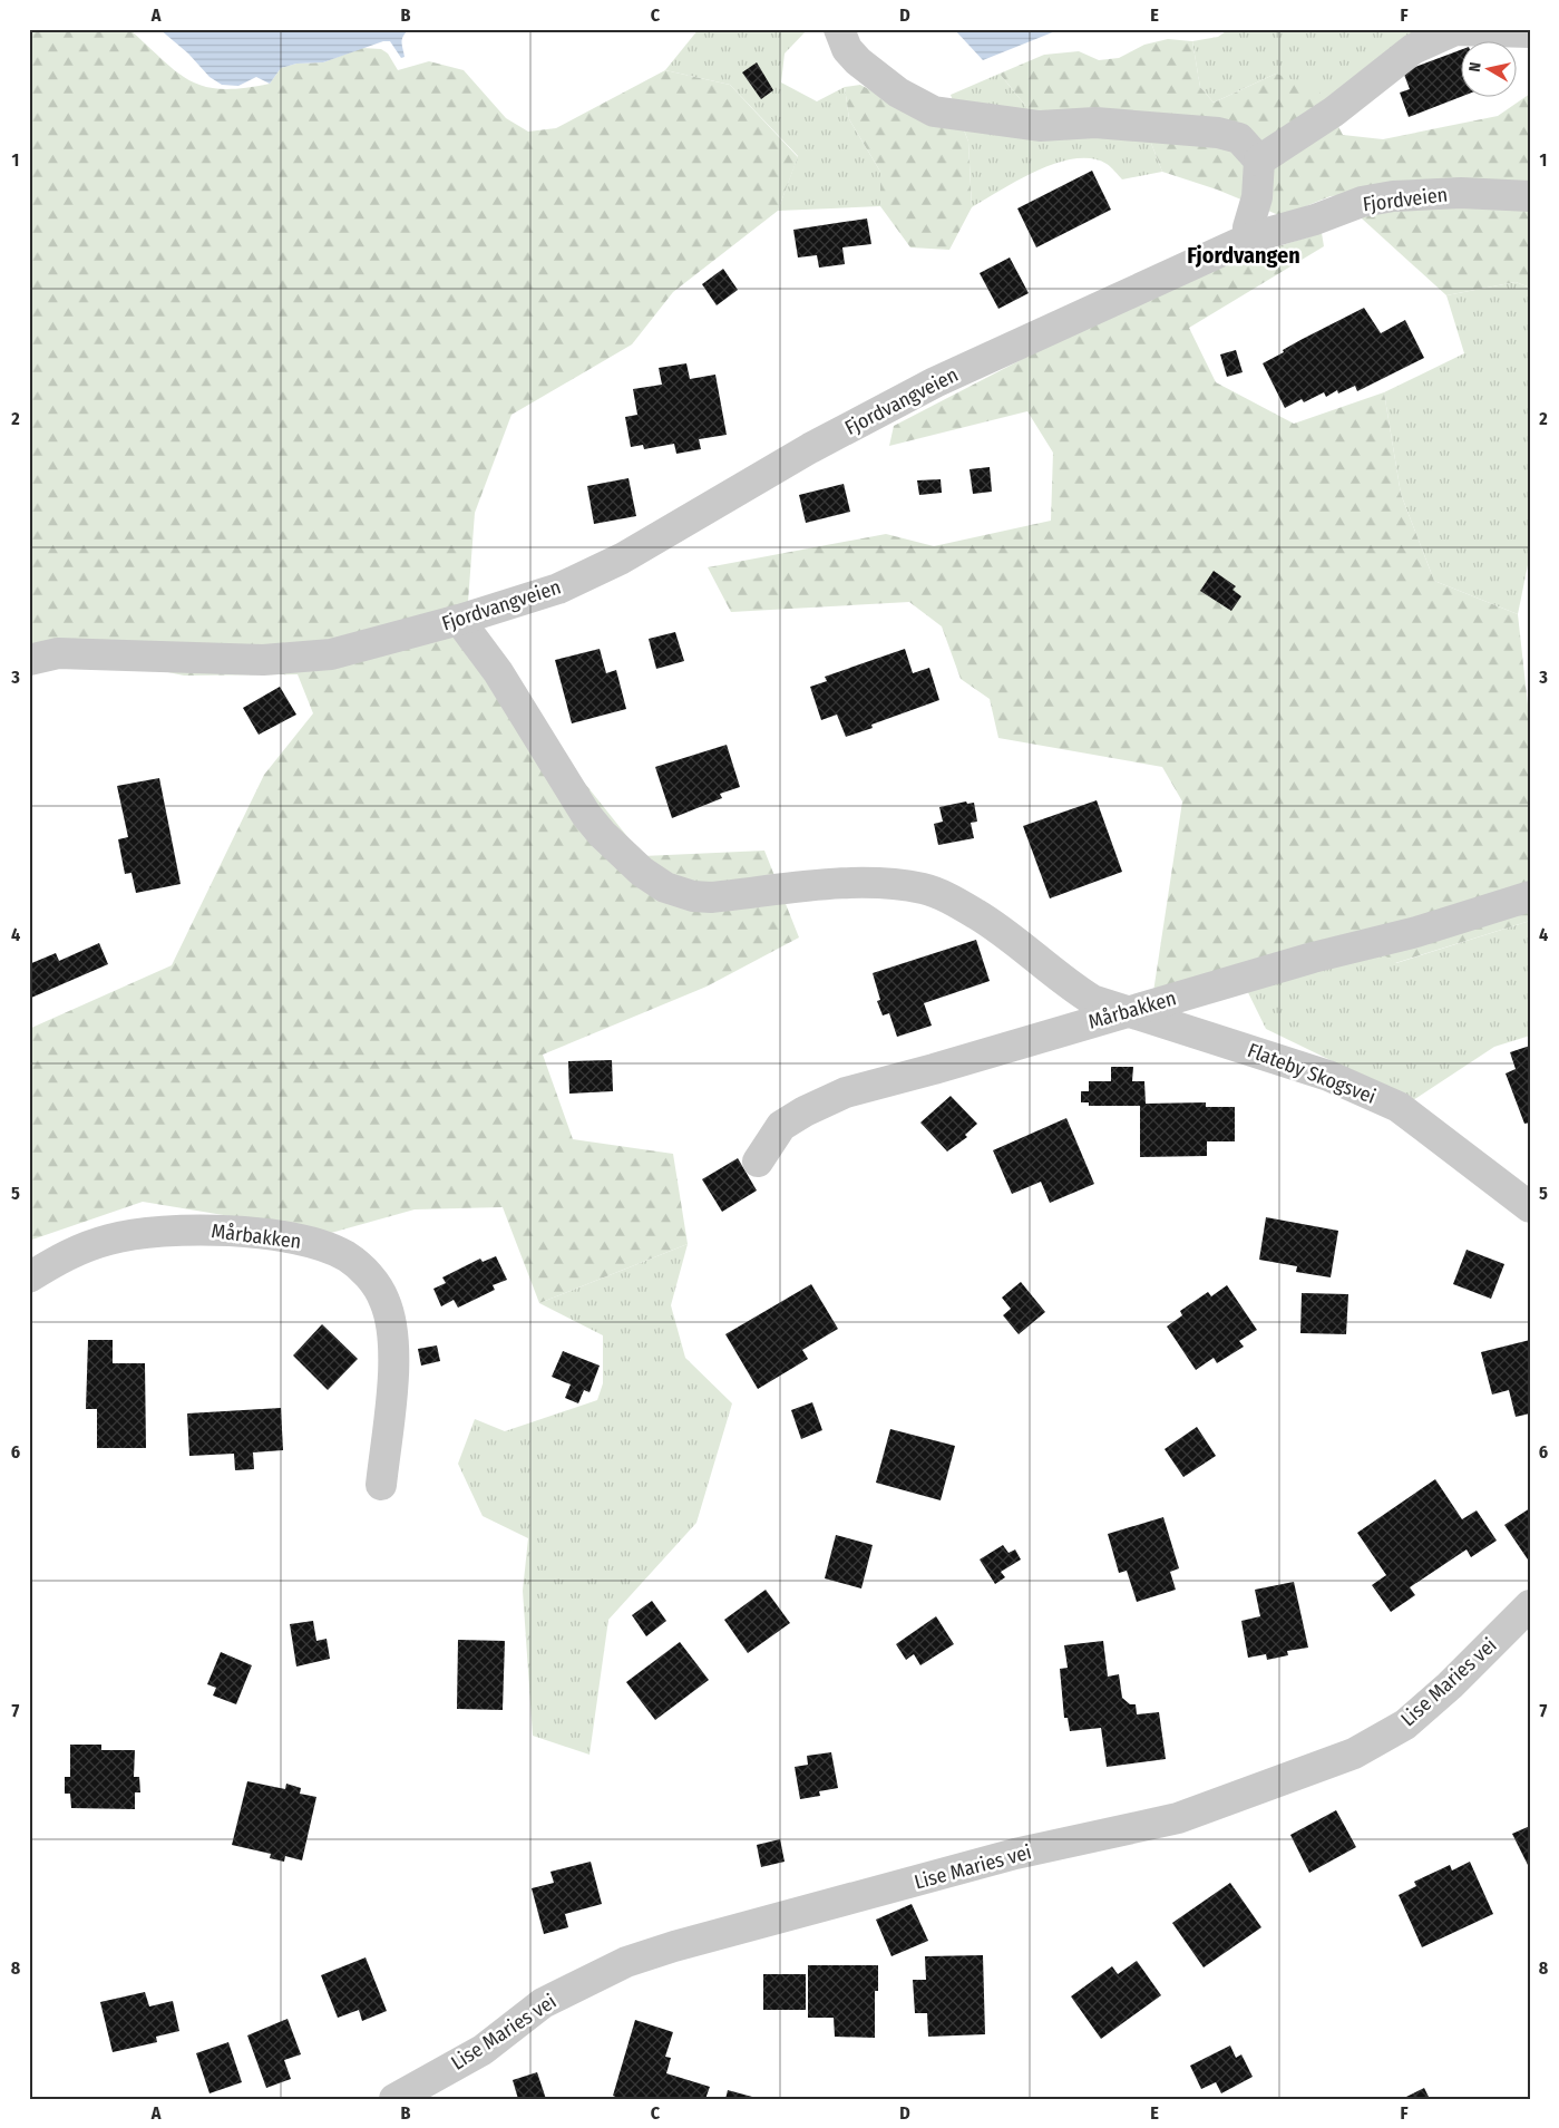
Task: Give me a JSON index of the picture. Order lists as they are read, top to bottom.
{
  "streets": {
    "street": [
      "Fjordveien",
      "Fjordvangveien",
      "Mårbakken",
      "Flateby Skogsvei",
      "Lise Maries vei"
    ]
  },
  "crossings": [
    ["Fjordveien", "Fjordvangveien"],
    ["Fjordvangveien", "Flateby Skogsvei"],
    ["Mårbakken", "Flateby Skogsvei"]
  ],
  "districts": ["Fjordvangen"],
  "north": "left",
  "grid": {
    "columns": [
      "A",
      "B",
      "C",
      "D",
      "E",
      "F"
    ],
    "rows": [
      "1",
      "2",
      "3",
      "4",
      "5",
      "6",
      "7",
      "8"
    ]
  }
}
